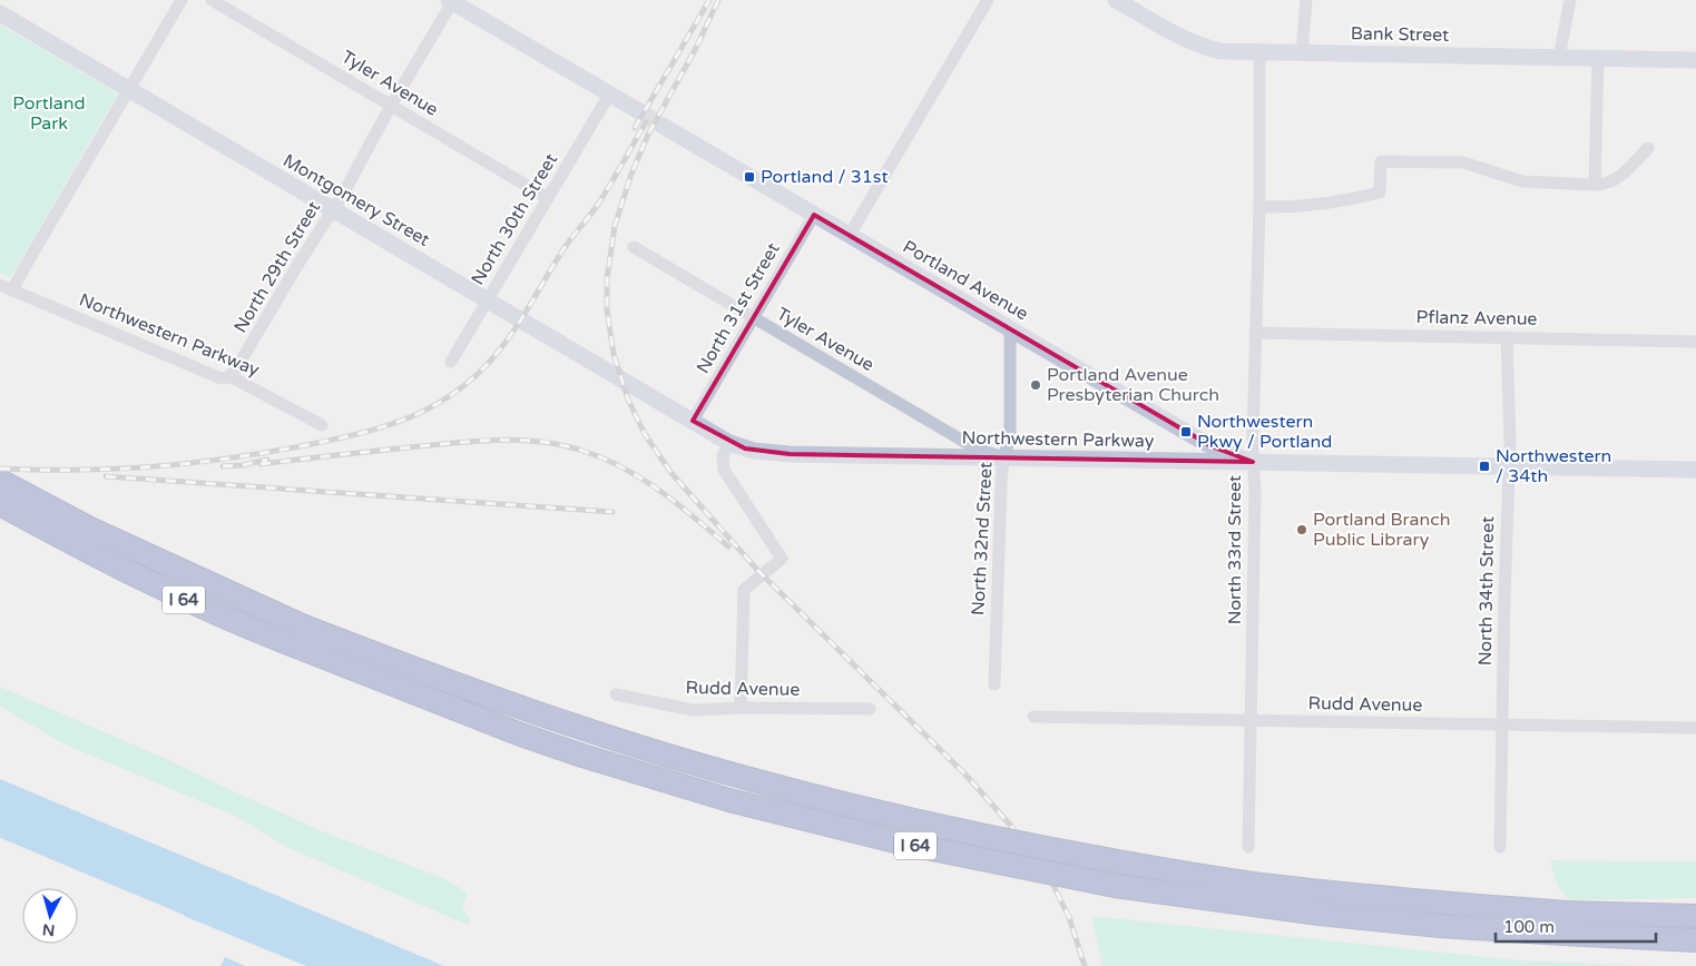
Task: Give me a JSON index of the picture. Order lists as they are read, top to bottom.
{
  "streets": {
    "highway": ["I 64"],
    "street": [
      "Bank Street",
      "Tyler Avenue",
      "Montgomery Street",
      "North 30th Street",
      "North 29th Street",
      "Portland Avenue",
      "North 31st Street",
      "Pflanz Avenue",
      "Northwestern Parkway",
      "North 32nd Street",
      "North 33rd Street",
      "North 34th Street",
      "Rudd Avenue"
    ]
  },
  "crossings": [
    ["Bank Street", "North 33rd Street"],
    ["Tyler Avenue", "North 30th Street"],
    ["Tyler Avenue", "North 29th Street"],
    ["Tyler Avenue", "North 31st Street"],
    ["Tyler Avenue", "Northwestern Parkway"],
    ["Tyler Avenue", "North 32nd Street"],
    ["Montgomery Street", "North 30th Street"],
    ["Montgomery Street", "North 29th Street"],
    ["Montgomery Street", "North 31st Street"],
    ["Montgomery Street", "Northwestern Parkway"],
    ["North 29th Street", "Northwestern Parkway"],
    ["Portland Avenue", "North 31st Street"],
    ["Portland Avenue", "Northwestern Parkway"],
    ["Portland Avenue", "North 32nd Street"],
    ["Portland Avenue", "North 33rd Street"],
    ["North 31st Street", "Northwestern Parkway"],
    ["Pflanz Avenue", "North 33rd Street"],
    ["Pflanz Avenue", "North 34th Street"],
    ["Northwestern Parkway", "North 32nd Street"],
    ["Northwestern Parkway", "North 33rd Street"],
    ["Northwestern Parkway", "North 34th Street"],
    ["North 33rd Street", "Rudd Avenue"],
    ["North 34th Street", "Rudd Avenue"]
  ],
  "parks": ["Portland Park"],
  "places": {
    "transit": ["Portland / 31st", "Northwestern Pkwy / Portland", "Northwestern / 34th"],
    "other": ["Portland Avenue Presbyterian Church", "Portland Branch Public Library"]
  },
  "scale_bar": "100 m",
  "north": "bottom"
}
